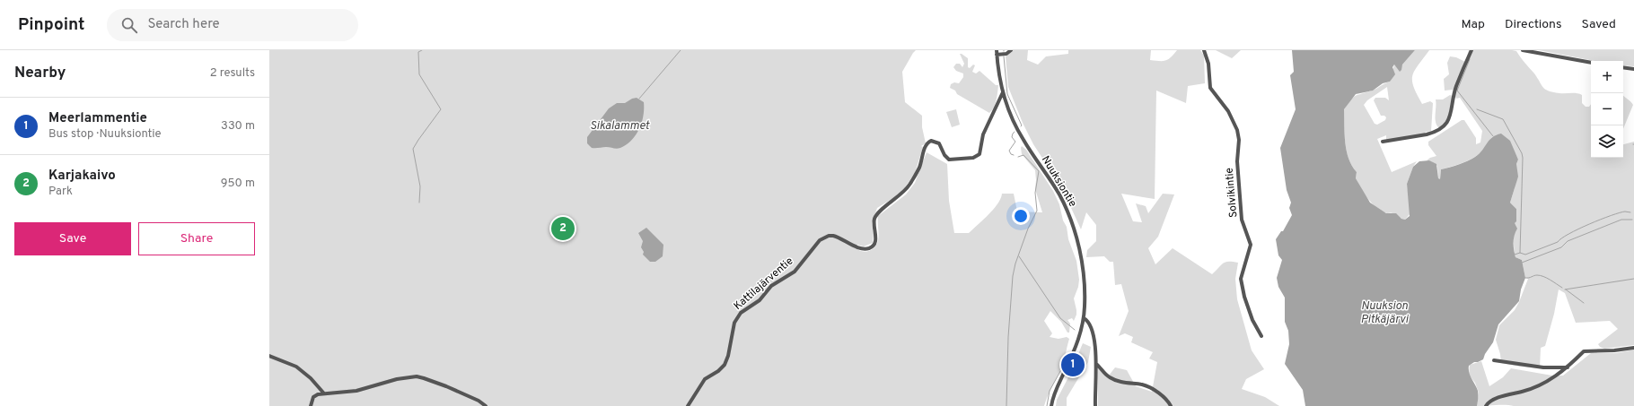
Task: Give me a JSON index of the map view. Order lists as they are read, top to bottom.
{
  "streets": {
    "street": ["Nuuksiontie", "Solvikintie", "Kattilajärventie"]
  },
  "crossings": [
    ["Nuuksiontie", "Kattilajärventie"]
  ],
  "water": ["Sikalammet", "Nuuksion Pitkäjärvi"],
  "page": {
    "header": "Pinpoint",
    "search": "Search here",
    "nav": ["Map", "Directions", "Saved"],
    "heading": ["Nearby", "2 results"],
    "map_buttons": ["+", "−"],
    "list": [
      {
        "mark": "1",
        "name": "Meerlammentie",
        "note": "Bus stop · Nuuksiontie",
        "value": "330 m"
      },
      {
        "mark": "2",
        "name": "Karjakaivo",
        "note": "Park",
        "value": "950 m"
      }
    ],
    "buttons": ["Save", "Share"],
    "pins": ["2", "1"]
  }
}
